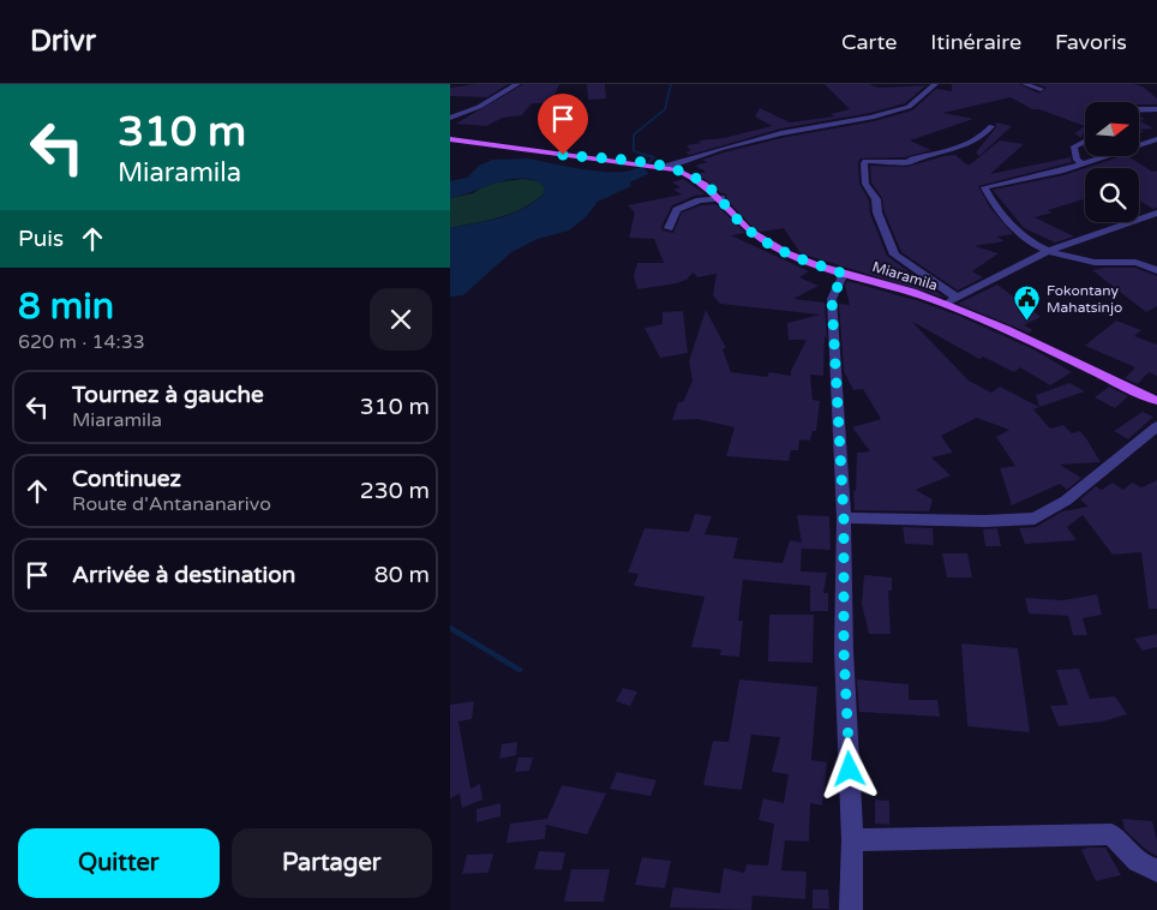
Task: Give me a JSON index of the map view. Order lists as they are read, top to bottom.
{
  "streets": {
    "main road": ["Miaramila"]
  },
  "places": {
    "public building": ["Fokontany Mahatsinjo"]
  },
  "north": "right",
  "page": {
    "header": "Drivr",
    "nav": ["Carte", "Itinéraire", "Favoris"],
    "turn": ["310 m", "Miaramila"],
    "then": "Puis",
    "heading": ["8 min", "620 m · 14:33"],
    "list": [
      {
        "name": "Tournez à gauche",
        "note": "Miaramila",
        "value": "310 m"
      },
      {
        "name": "Continuez",
        "note": "Route d'Antananarivo",
        "value": "230 m"
      },
      {
        "name": "Arrivée à destination",
        "value": "80 m"
      }
    ],
    "buttons": ["Quitter", "Partager"]
  }
}
